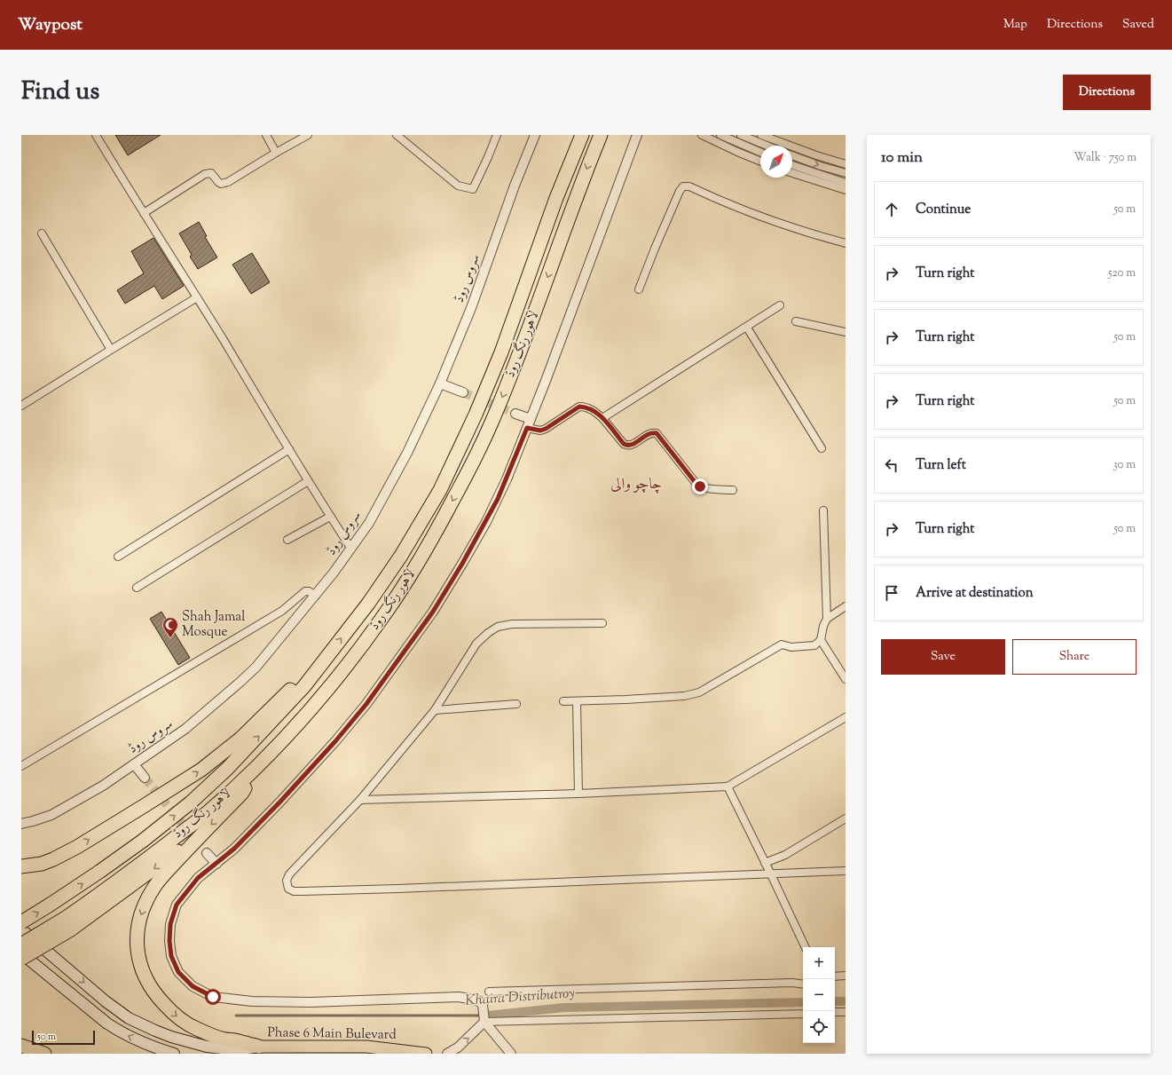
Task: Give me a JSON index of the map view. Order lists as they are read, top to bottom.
{
  "streets": {
    "highway": ["لاہور رنگ روڈ"],
    "main road": ["Phase 6 Main Bulevard"],
    "street": ["سروس روڈ"]
  },
  "districts": ["چاچو والی"],
  "water": ["Khaira Distributroy"],
  "places": {
    "mosque": ["Shah Jamal Mosque"]
  },
  "scale_bar": "50 m",
  "north": "top right",
  "page": {
    "header": "Waypost",
    "nav": ["Map", "Directions", "Saved"],
    "title": "Find us",
    "buttons": [
      "Directions",
      ["Save", "Share"]
    ],
    "heading": ["10 min", "Walk · 750 m"],
    "list": [
      ["Continue", "50 m"],
      ["Turn right", "520 m"],
      ["Turn right", "50 m"],
      ["Turn right", "50 m"],
      ["Turn left", "30 m"],
      ["Turn right", "50 m"],
      "Arrive at destination"
    ],
    "map_buttons": ["+", "−"],
    "scale": "50 m"
  }
}
